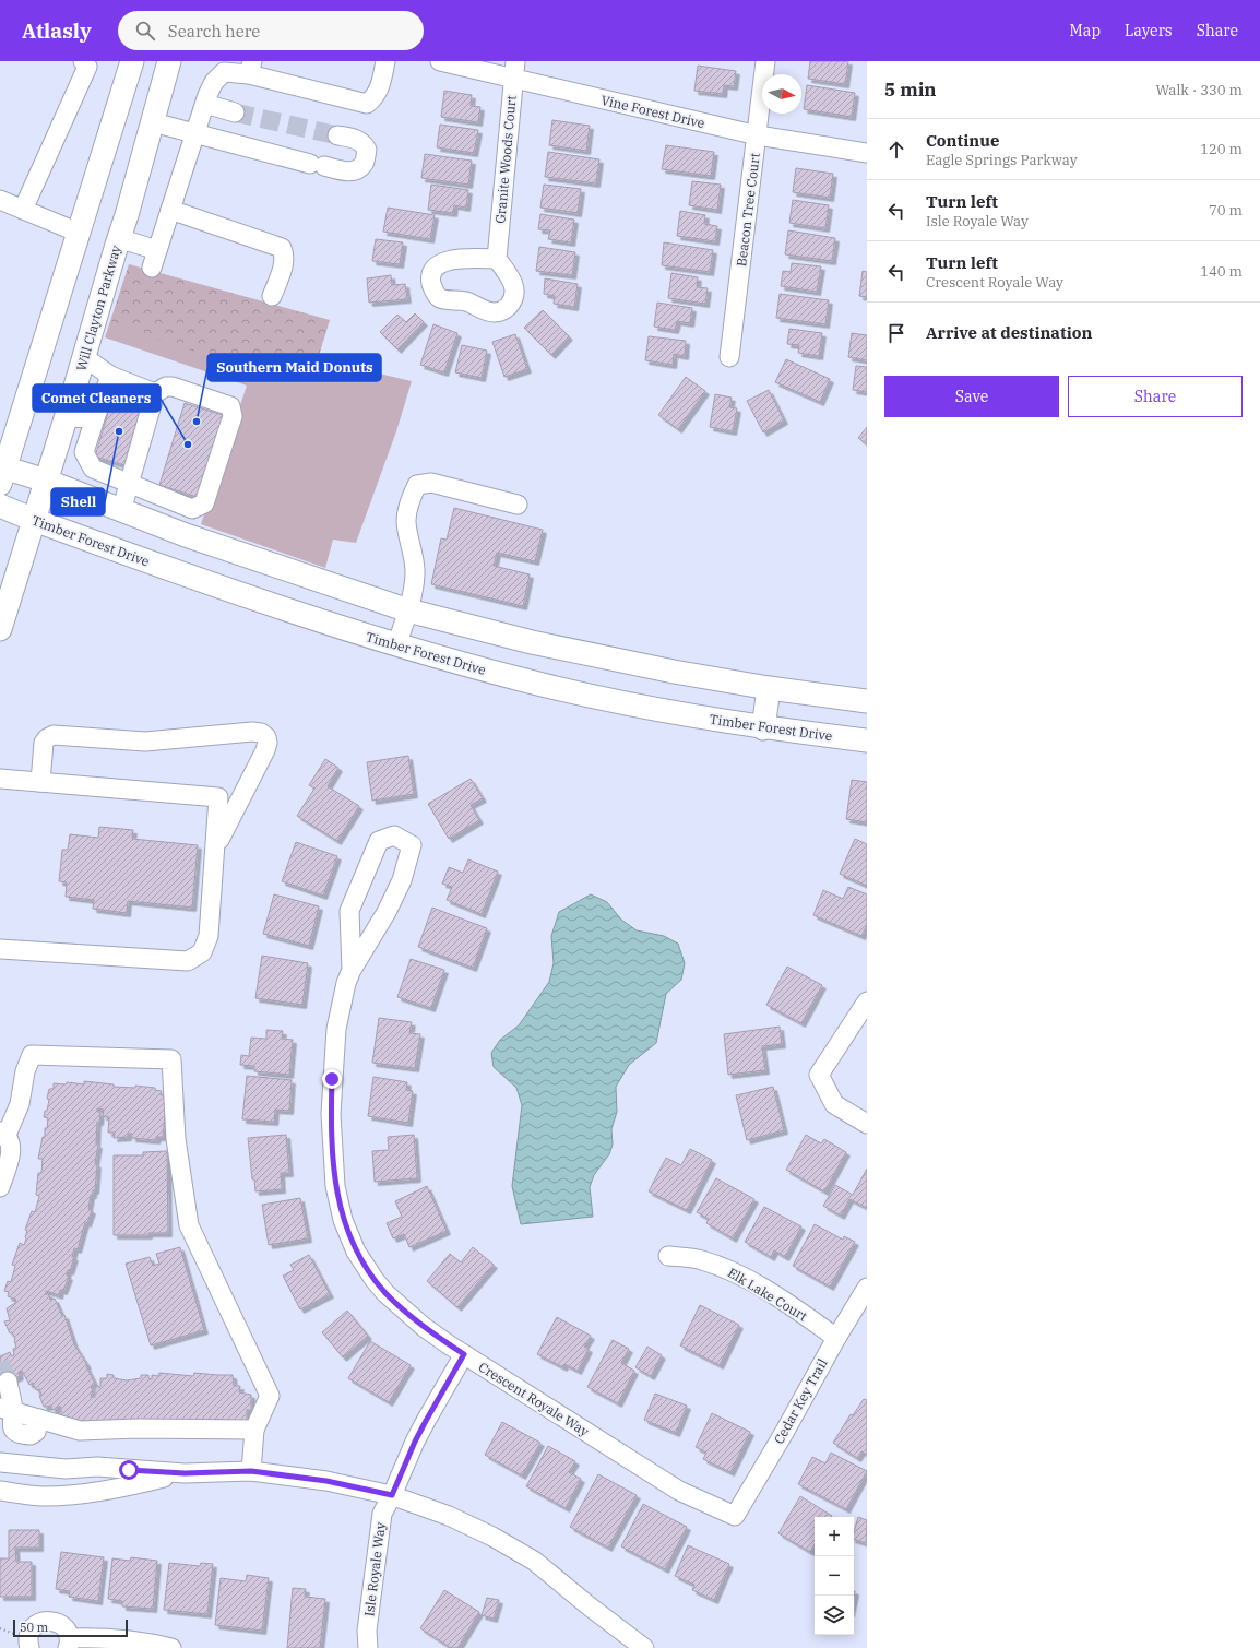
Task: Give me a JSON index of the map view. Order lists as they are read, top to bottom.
{
  "streets": {
    "main road": ["Will Clayton Parkway", "Timber Forest Drive"],
    "street": [
      "Vine Forest Drive",
      "Granite Woods Court",
      "Beacon Tree Court",
      "Elk Lake Court",
      "Crescent Royale Way",
      "Cedar Key Trail",
      "Isle Royale Way"
    ]
  },
  "crossings": [
    ["Vine Forest Drive", "Granite Woods Court"],
    ["Vine Forest Drive", "Beacon Tree Court"],
    ["Will Clayton Parkway", "Timber Forest Drive"],
    ["Elk Lake Court", "Cedar Key Trail"],
    ["Crescent Royale Way", "Cedar Key Trail"],
    ["Crescent Royale Way", "Isle Royale Way"]
  ],
  "places": ["Southern Maid Donuts", "Shell", "Comet Cleaners"],
  "scale_bar": "50 m",
  "north": "right",
  "page": {
    "header": "Atlasly",
    "search": "Search here",
    "nav": ["Map", "Layers", "Share"],
    "heading": ["5 min", "Walk · 330 m"],
    "list": [
      ["Continue", "Eagle Springs Parkway", "120 m"],
      ["Turn left", "Isle Royale Way", "70 m"],
      ["Turn left", "Crescent Royale Way", "140 m"],
      "Arrive at destination"
    ],
    "buttons": ["Save", "Share"],
    "map_buttons": ["+", "−"],
    "scale": "50 m"
  }
}
